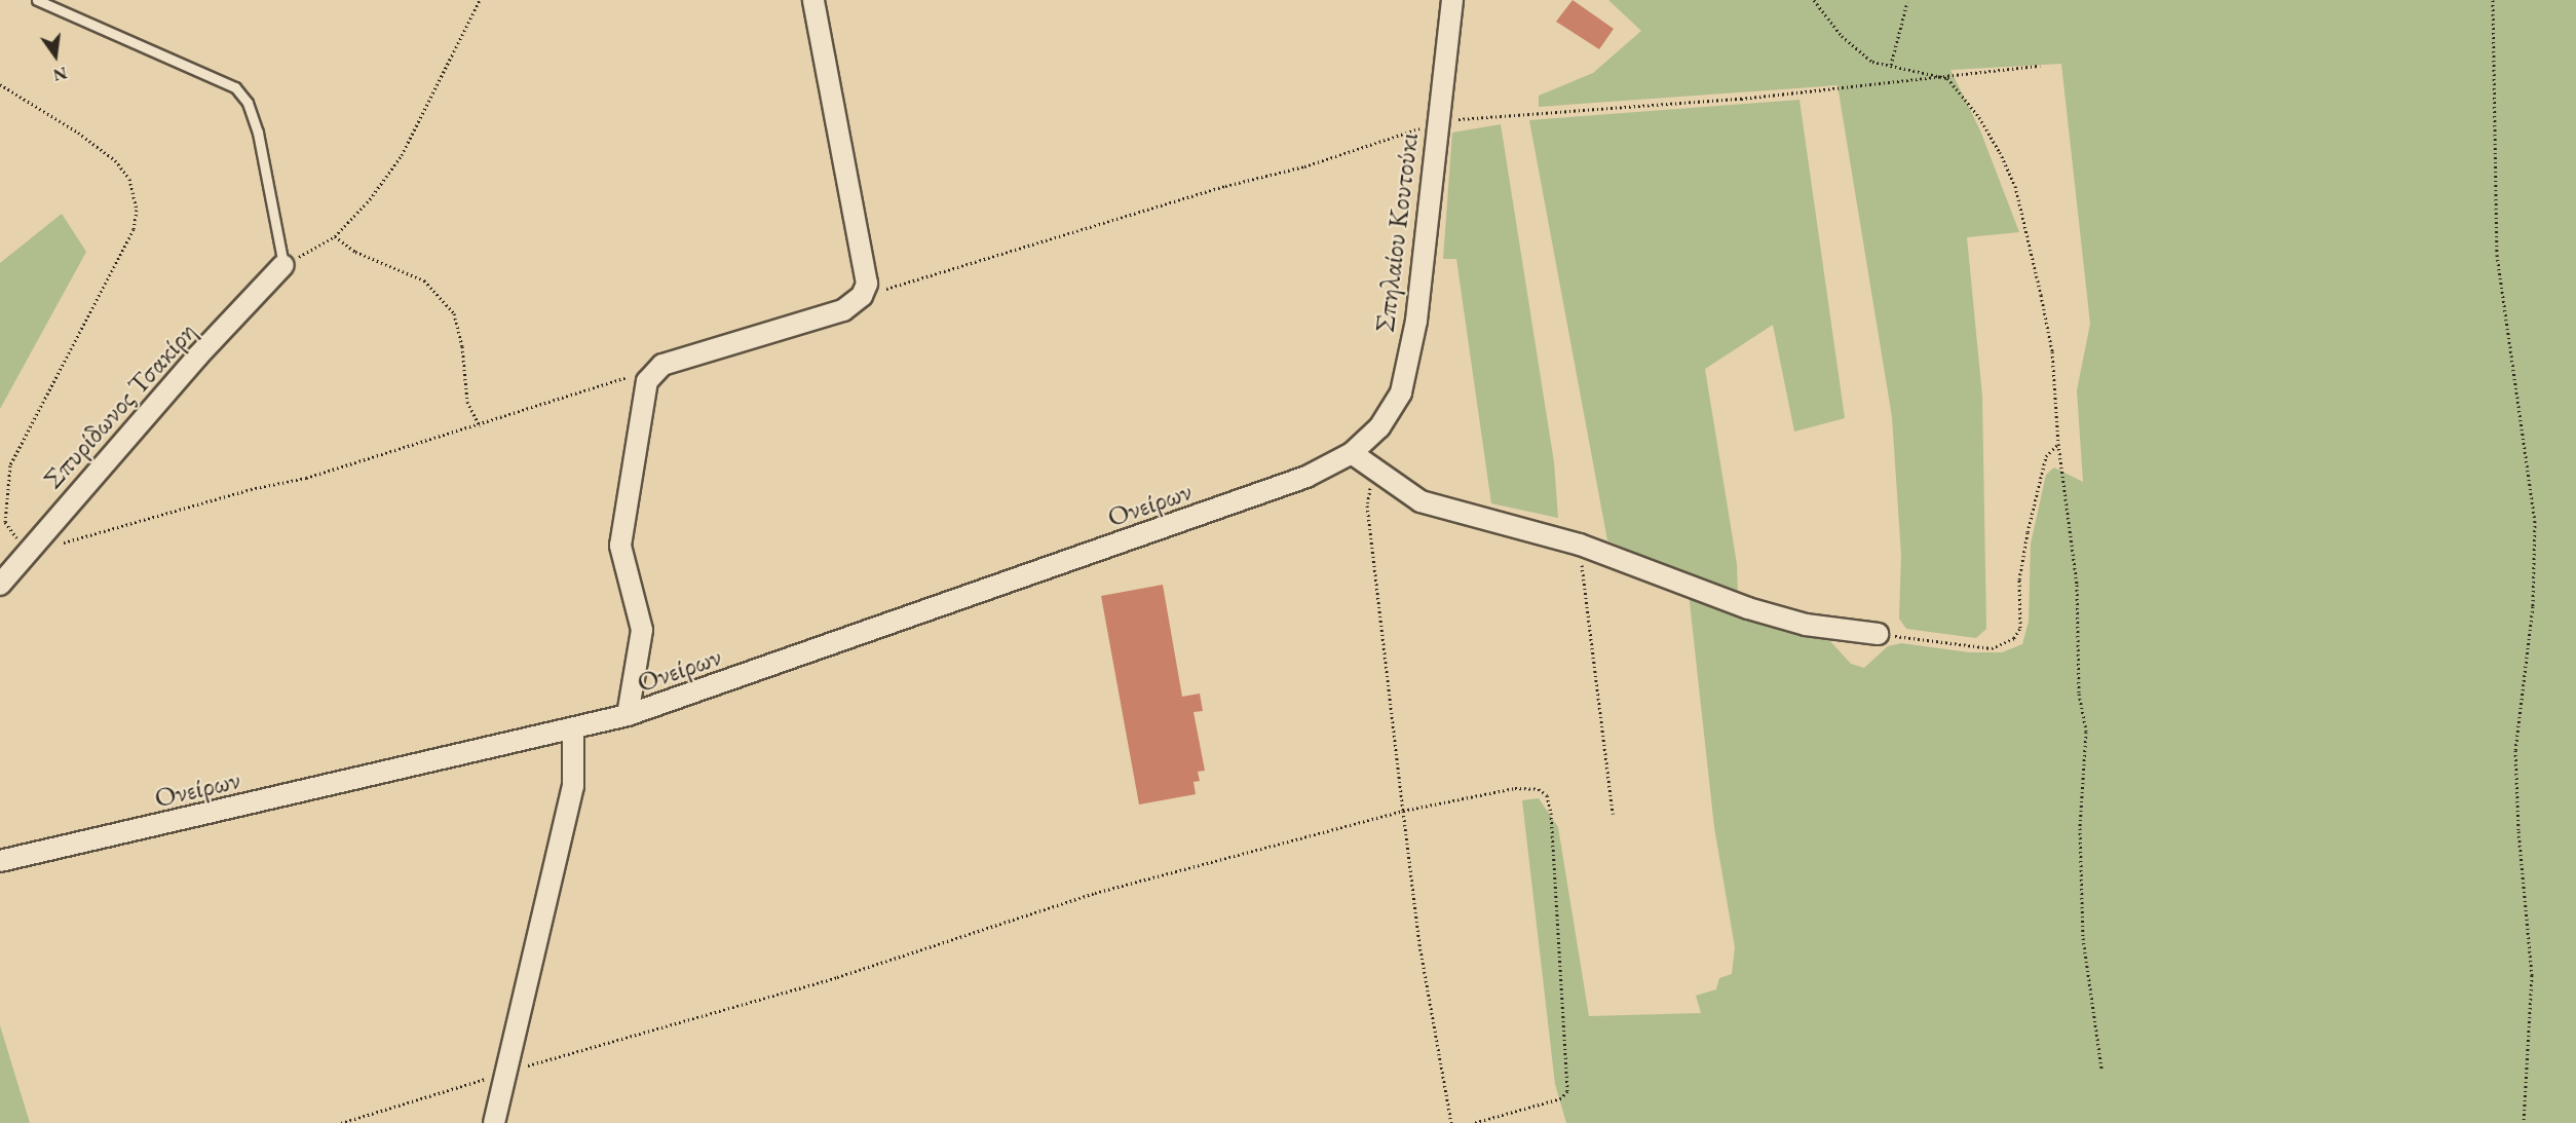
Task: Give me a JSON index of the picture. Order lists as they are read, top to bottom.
{
  "streets": {
    "street": ["Σπηλαίου Κουτούκι", "Σπυρίδωνος Τσακίρη", "Ονείρων"]
  },
  "crossings": [
    ["Σπηλαίου Κουτούκι", "Ονείρων"]
  ],
  "north": "bottom"
}
